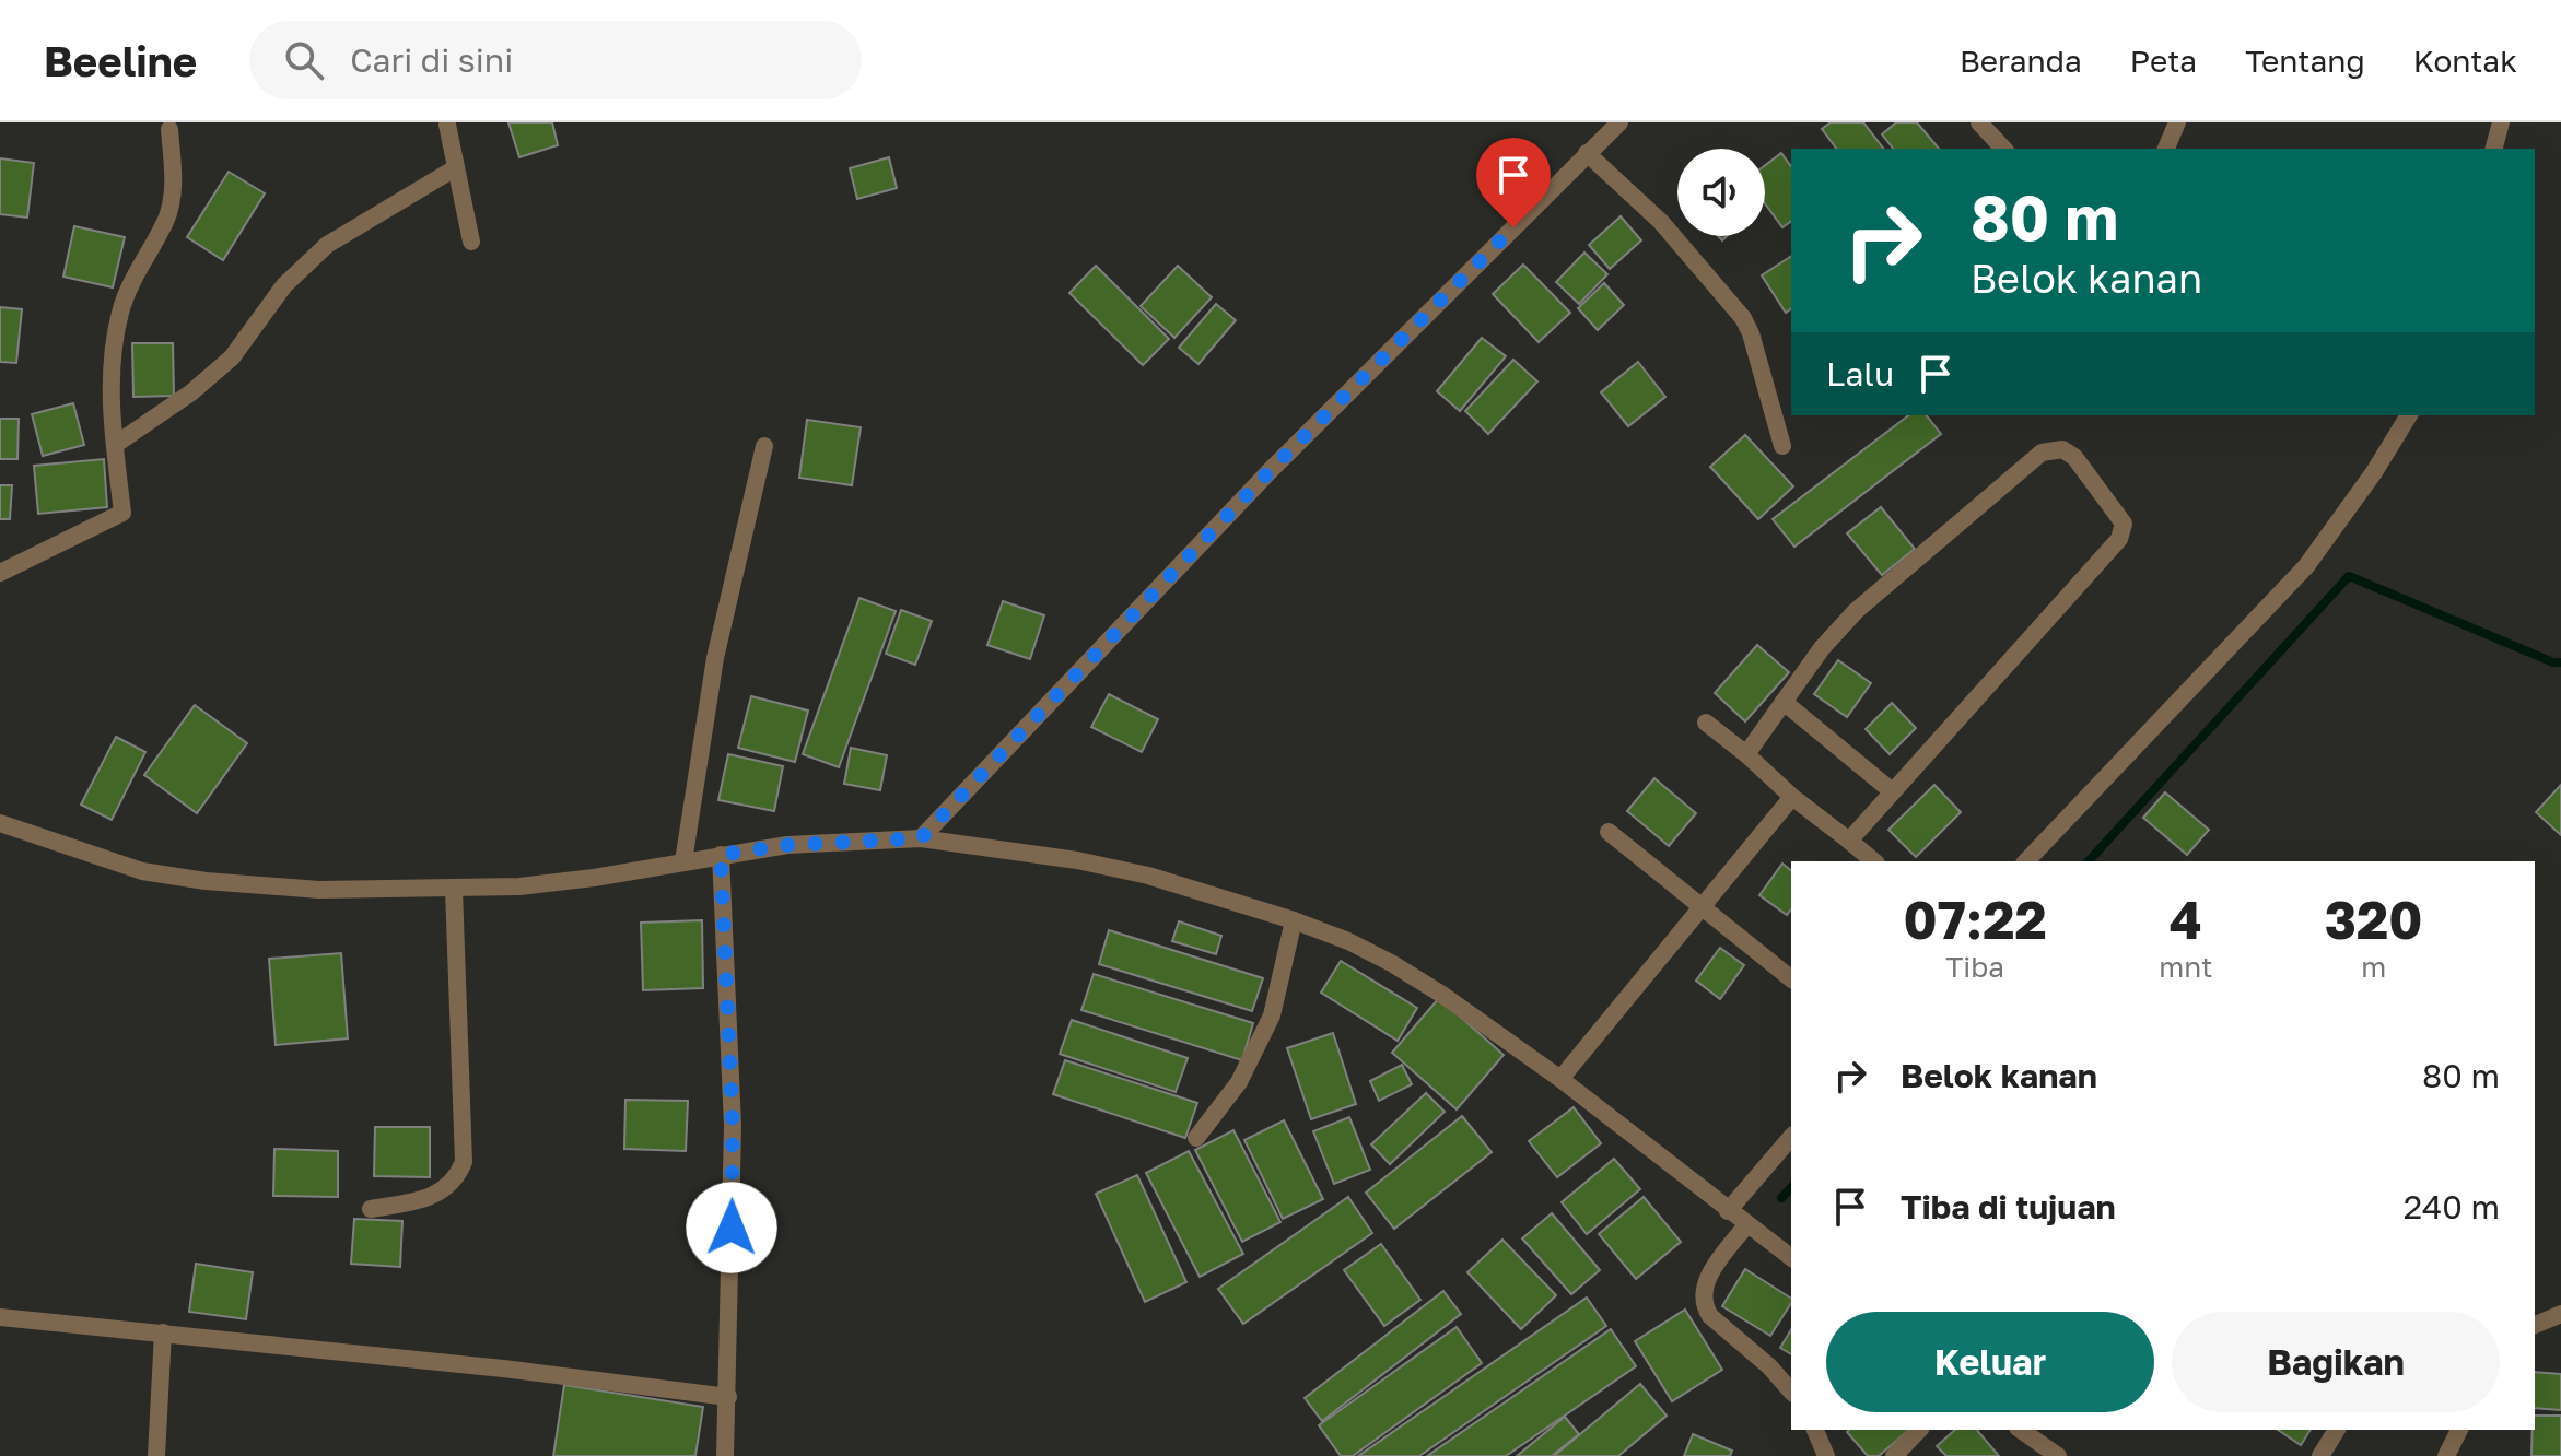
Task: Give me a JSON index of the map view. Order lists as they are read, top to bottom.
{
  "page": {
    "header": "Beeline",
    "search": "Cari di sini",
    "nav": [
      "Beranda",
      "Peta",
      "Tentang",
      "Kontak"
    ],
    "turn": ["80 m", "Belok kanan"],
    "then": "Lalu",
    "eta": [
      "07:22",
      "Tiba",
      "4",
      "mnt",
      "320",
      "m"
    ],
    "list": [
      {
        "name": "Belok kanan",
        "value": "80 m"
      },
      {
        "name": "Tiba di tujuan",
        "value": "240 m"
      }
    ],
    "buttons": ["Keluar", "Bagikan"]
  }
}
